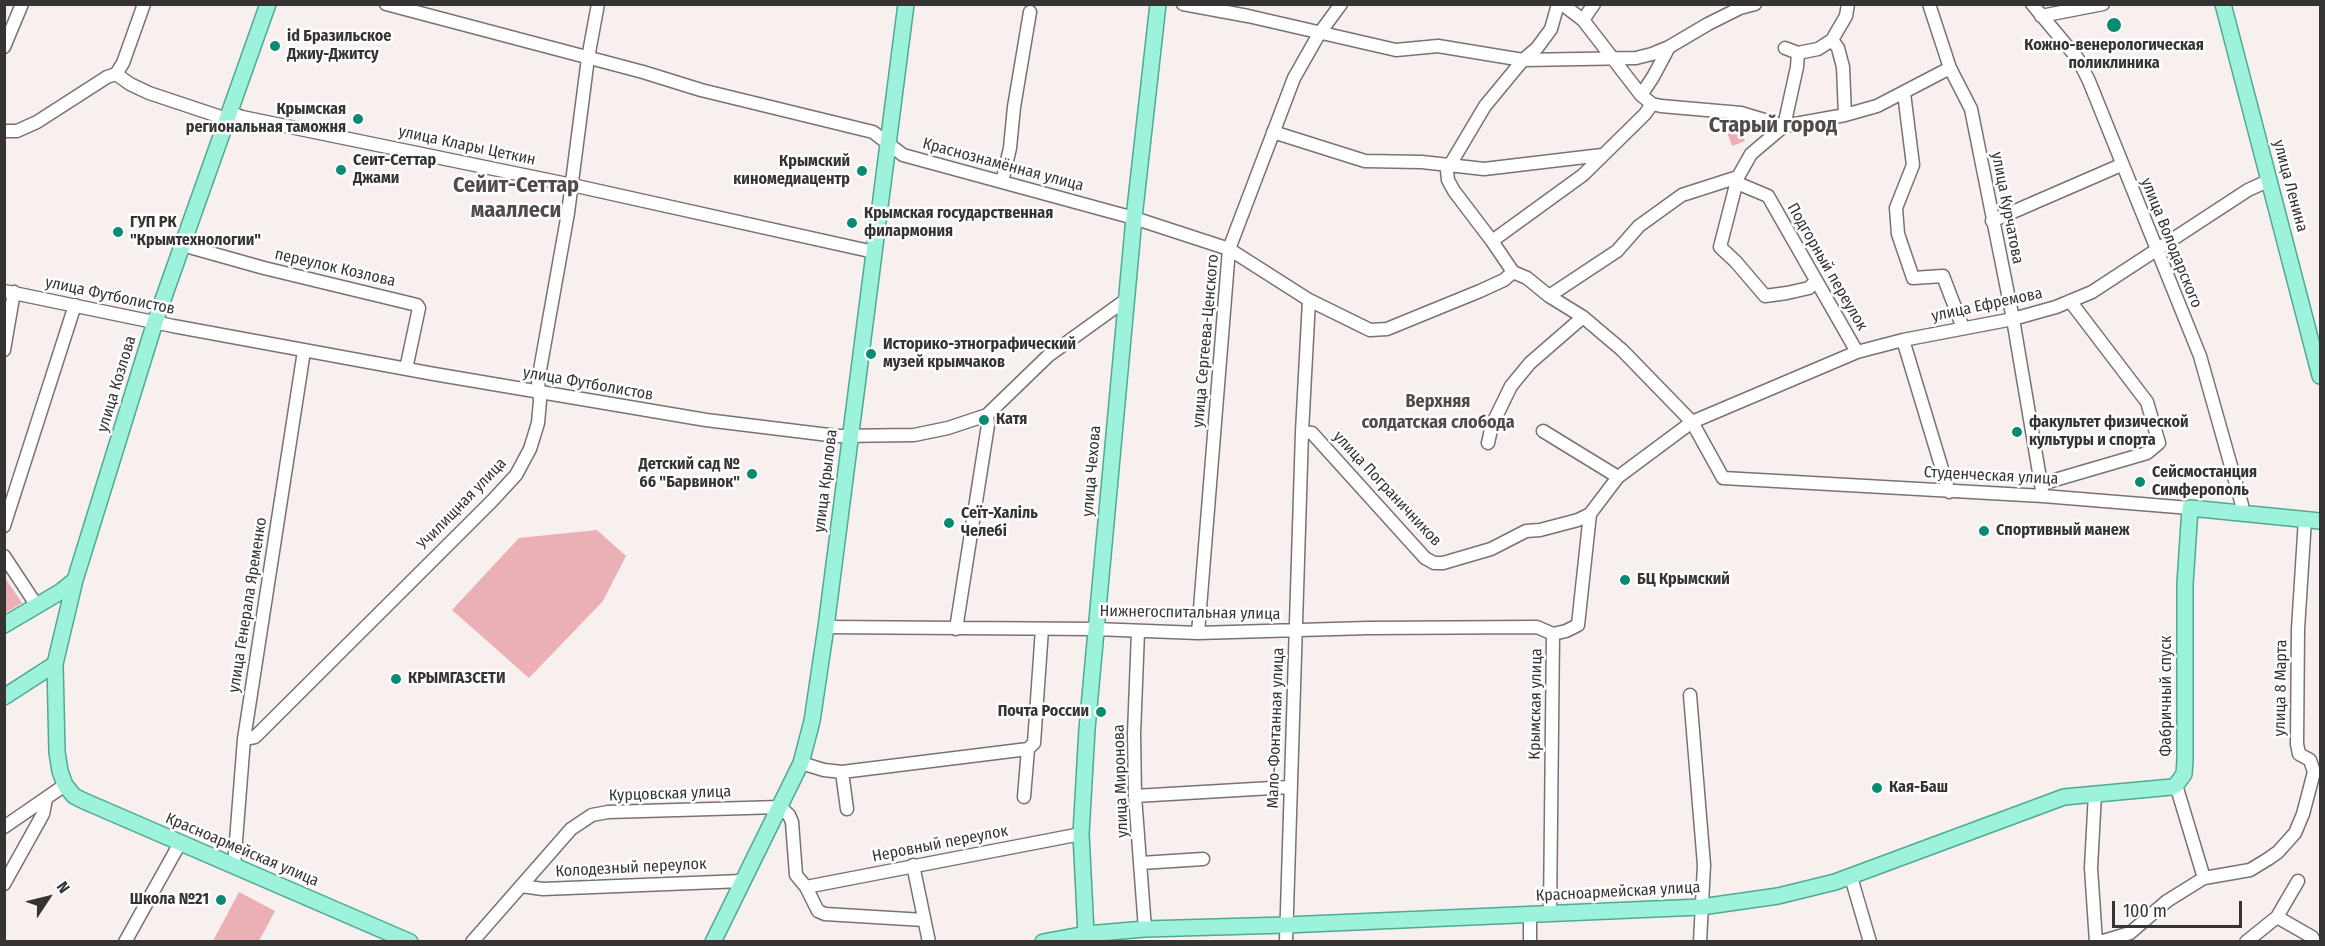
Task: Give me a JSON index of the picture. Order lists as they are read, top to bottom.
{
  "streets": {
    "main road": [
      "улица Ленина",
      "улица Козлова",
      "улица Чехова",
      "Студенческая улица",
      "улица Крылова",
      "Фабричный спуск",
      "Красноармейская улица"
    ],
    "street": [
      "улица Клары Цеткин",
      "Краснознамённая улица",
      "улица Курчатова",
      "улица Володарского",
      "Подгорный переулок",
      "переулок Козлова",
      "улица Футболистов",
      "улица Ефремова",
      "улица Сергеева-Ценского",
      "улица Пограничников",
      "Училищная улица",
      "улица Генерала Яременко",
      "Нижнегоспитальная улица",
      "улица 8 Марта",
      "Крымская улица",
      "Мало-Фонтанная улица",
      "улица Миронова",
      "Курцовская улица",
      "Неровный переулок",
      "Колодезный переулок"
    ]
  },
  "crossings": [
    ["улица Клары Цеткин", "улица Козлова"],
    ["улица Клары Цеткин", "улица Крылова"],
    ["улица Клары Цеткин", "Училищная улица"],
    ["Краснознамённая улица", "улица Сергеева-Ценского"],
    ["Краснознамённая улица", "улица Чехова"],
    ["Краснознамённая улица", "улица Крылова"],
    ["Краснознамённая улица", "Училищная улица"],
    ["Краснознамённая улица", "Мало-Фонтанная улица"],
    ["улица Ленина", "улица Ефремова"],
    ["улица Курчатова", "улица Ефремова"],
    ["улица Курчатова", "Студенческая улица"],
    ["улица Володарского", "улица Ефремова"],
    ["улица Володарского", "Студенческая улица"],
    ["Подгорный переулок", "улица Ефремова"],
    ["переулок Козлова", "улица Футболистов"],
    ["переулок Козлова", "улица Козлова"],
    ["улица Футболистов", "улица Козлова"],
    ["улица Футболистов", "улица Чехова"],
    ["улица Футболистов", "улица Крылова"],
    ["улица Футболистов", "Училищная улица"],
    ["улица Футболистов", "улица Генерала Яременко"],
    ["улица Ефремова", "Студенческая улица"],
    ["улица Сергеева-Ценского", "Нижнегоспитальная улица"],
    ["улица Козлова", "Красноармейская улица"],
    ["улица Чехова", "Нижнегоспитальная улица"],
    ["улица Чехова", "Неровный переулок"],
    ["улица Чехова", "Красноармейская улица"],
    ["Студенческая улица", "улица 8 Марта"],
    ["Студенческая улица", "Фабричный спуск"],
    ["улица Крылова", "Нижнегоспитальная улица"],
    ["улица Крылова", "Курцовская улица"],
    ["улица Крылова", "Колодезный переулок"],
    ["улица Пограничников", "Крымская улица"],
    ["улица Пограничников", "Мало-Фонтанная улица"],
    ["Училищная улица", "улица Генерала Яременко"],
    ["улица Генерала Яременко", "Красноармейская улица"],
    ["Нижнегоспитальная улица", "Крымская улица"],
    ["Нижнегоспитальная улица", "Мало-Фонтанная улица"],
    ["Нижнегоспитальная улица", "улица Миронова"],
    ["Фабричный спуск", "Красноармейская улица"],
    ["Крымская улица", "Красноармейская улица"],
    ["Мало-Фонтанная улица", "Красноармейская улица"],
    ["улица Миронова", "Красноармейская улица"],
    ["Курцовская улица", "Колодезный переулок"]
  ],
  "districts": ["Старый город", "Сейит-Сеттар мааллеси", "Верхняя солдатская слобода"],
  "places": [
    "Кожно-венерологическая поликлиника",
    "id Бразильское Джиу-Джитсу",
    "Крымская региональная таможня",
    "Сеит-Сеттар Джами",
    "Крымский киномедиацентр",
    "Крымская государственная филармония",
    "ГУП РК \"Крымтехнологии\"",
    "Историко-этнографический музей крымчаков",
    "Катя",
    "факультет физической культуры и спорта",
    "Детский сад № 66 \"Барвинок\"",
    "Сейсмостанция Симферополь",
    "Сеїт-Халіль Челебі",
    "Спортивный манеж",
    "БЦ Крымский",
    "КРЫМГАЗСЕТИ",
    "Почта России",
    "Кая-Баш",
    "Школа №21"
  ],
  "scale_bar": "100 m",
  "north": "top right"
}
